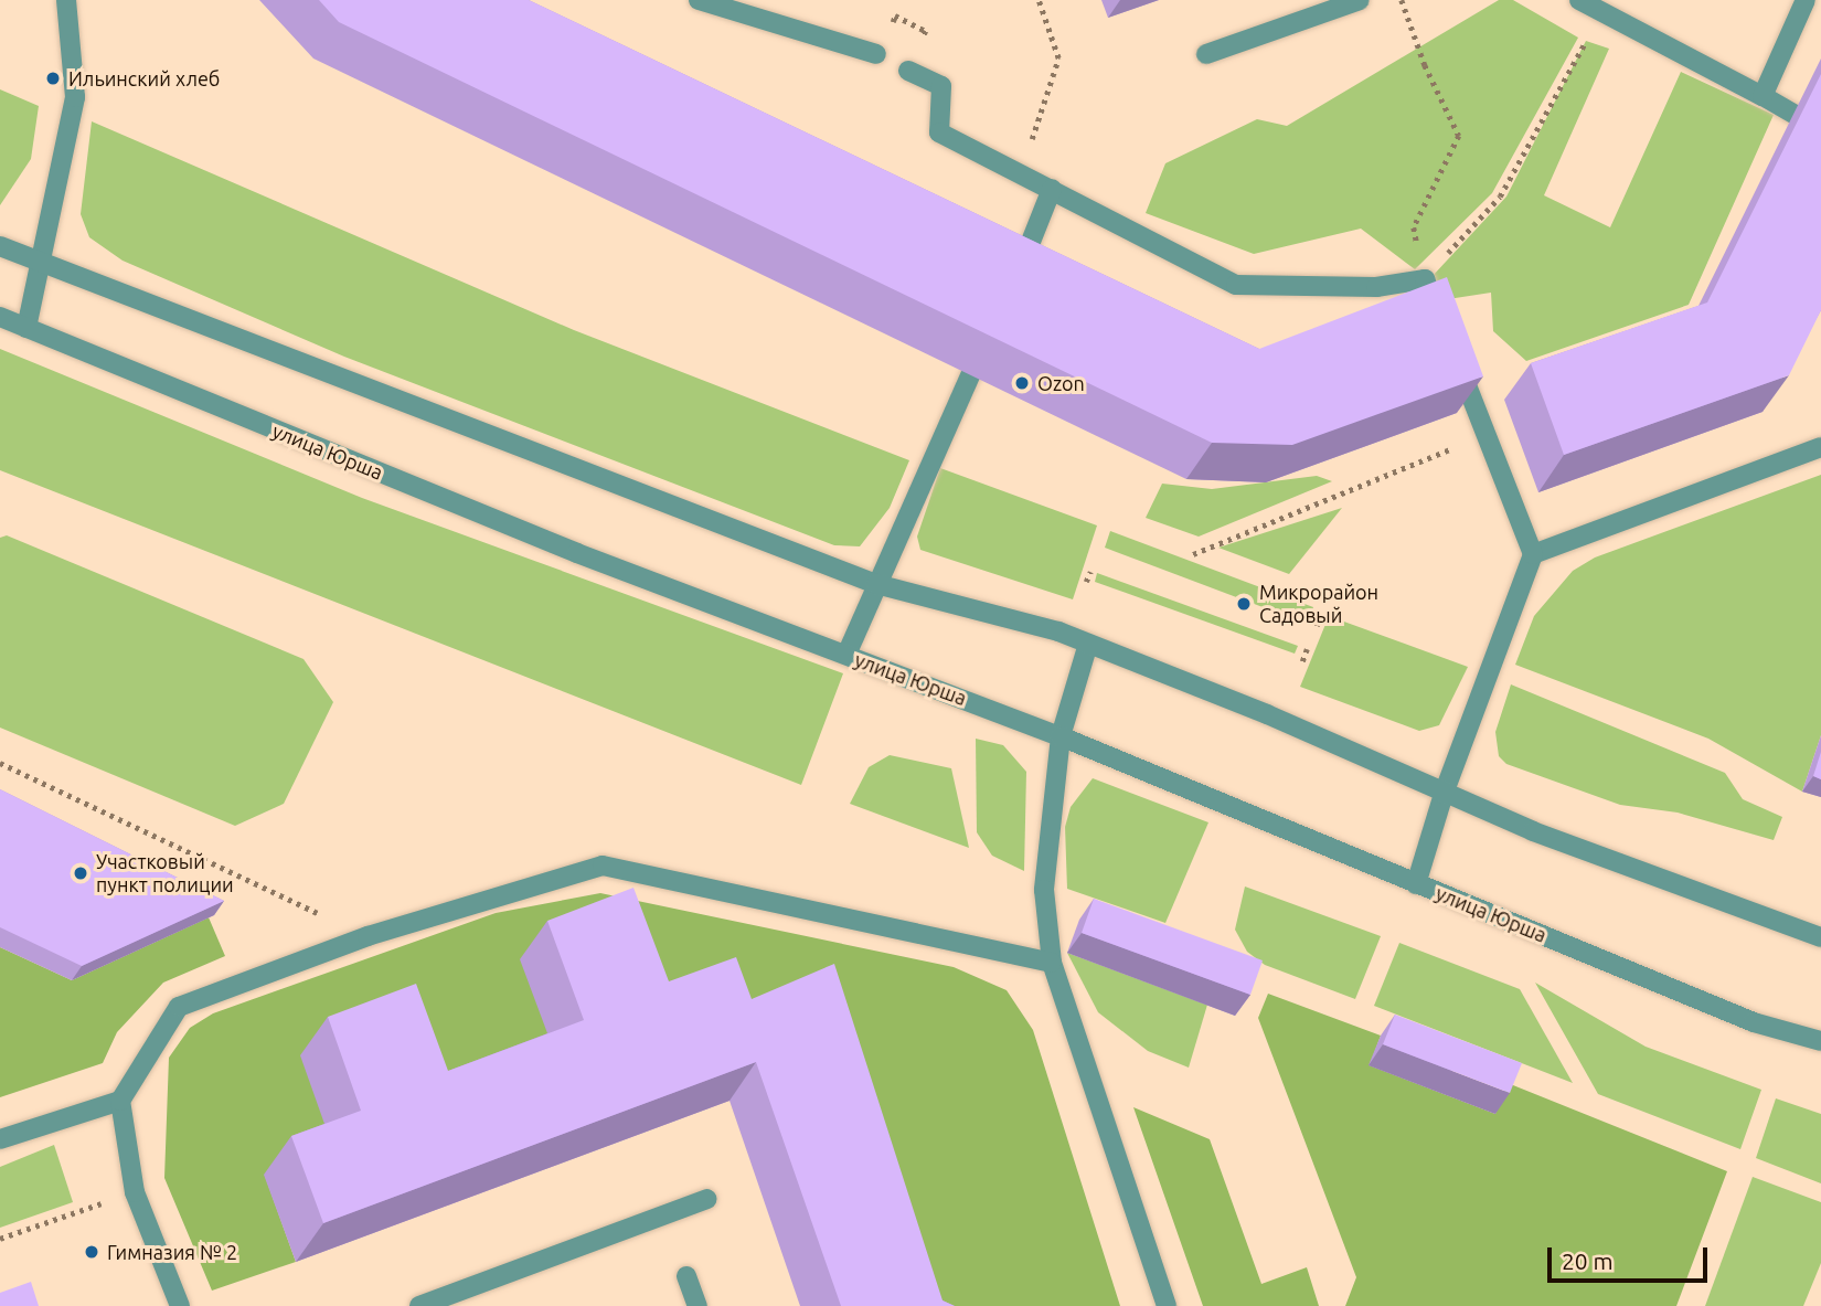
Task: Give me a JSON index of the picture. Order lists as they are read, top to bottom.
{
  "streets": {
    "street": ["улица Юрша"]
  },
  "places": [
    "Ильинский хлеб",
    "Ozon",
    "Микрорайон Садовый",
    "Участковый пункт полиции",
    "Гимназия № 2"
  ],
  "scale_bar": "20 m"
}
